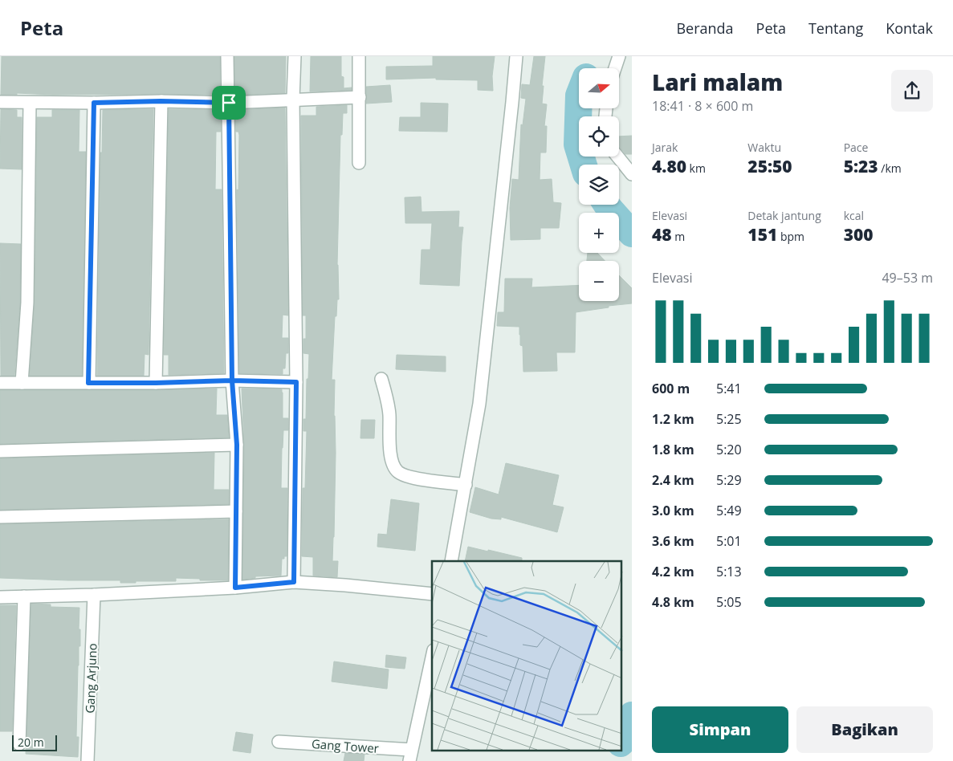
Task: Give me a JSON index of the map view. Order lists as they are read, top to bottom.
{
  "streets": {
    "street": ["Gang Arjuno", "Gang Tower"]
  },
  "scale_bar": "20 m",
  "north": "right",
  "page": {
    "header": "Peta",
    "nav": [
      "Beranda",
      "Peta",
      "Tentang",
      "Kontak"
    ],
    "heading": ["Lari malam", "18:41 · 8 × 600 m"],
    "map_buttons": ["+", "−"],
    "stats": [
      ["Jarak", "4.80 km"],
      ["Waktu", "25:50"],
      ["Pace", "5:23 /km"],
      ["Elevasi", "48 m"],
      ["Detak jantung", "151 bpm"],
      ["kcal", "300"]
    ],
    "chart": ["Elevasi", "49–53 m"],
    "list": [
      {
        "name": "600 m",
        "note": "5:41"
      },
      {
        "name": "1.2 km",
        "note": "5:25"
      },
      {
        "name": "1.8 km",
        "note": "5:20"
      },
      {
        "name": "2.4 km",
        "note": "5:29"
      },
      {
        "name": "3.0 km",
        "note": "5:49"
      },
      {
        "name": "3.6 km",
        "note": "5:01"
      },
      {
        "name": "4.2 km",
        "note": "5:13"
      },
      {
        "name": "4.8 km",
        "note": "5:05"
      }
    ],
    "buttons": ["Simpan", "Bagikan"],
    "scale": "20 m"
  }
}
